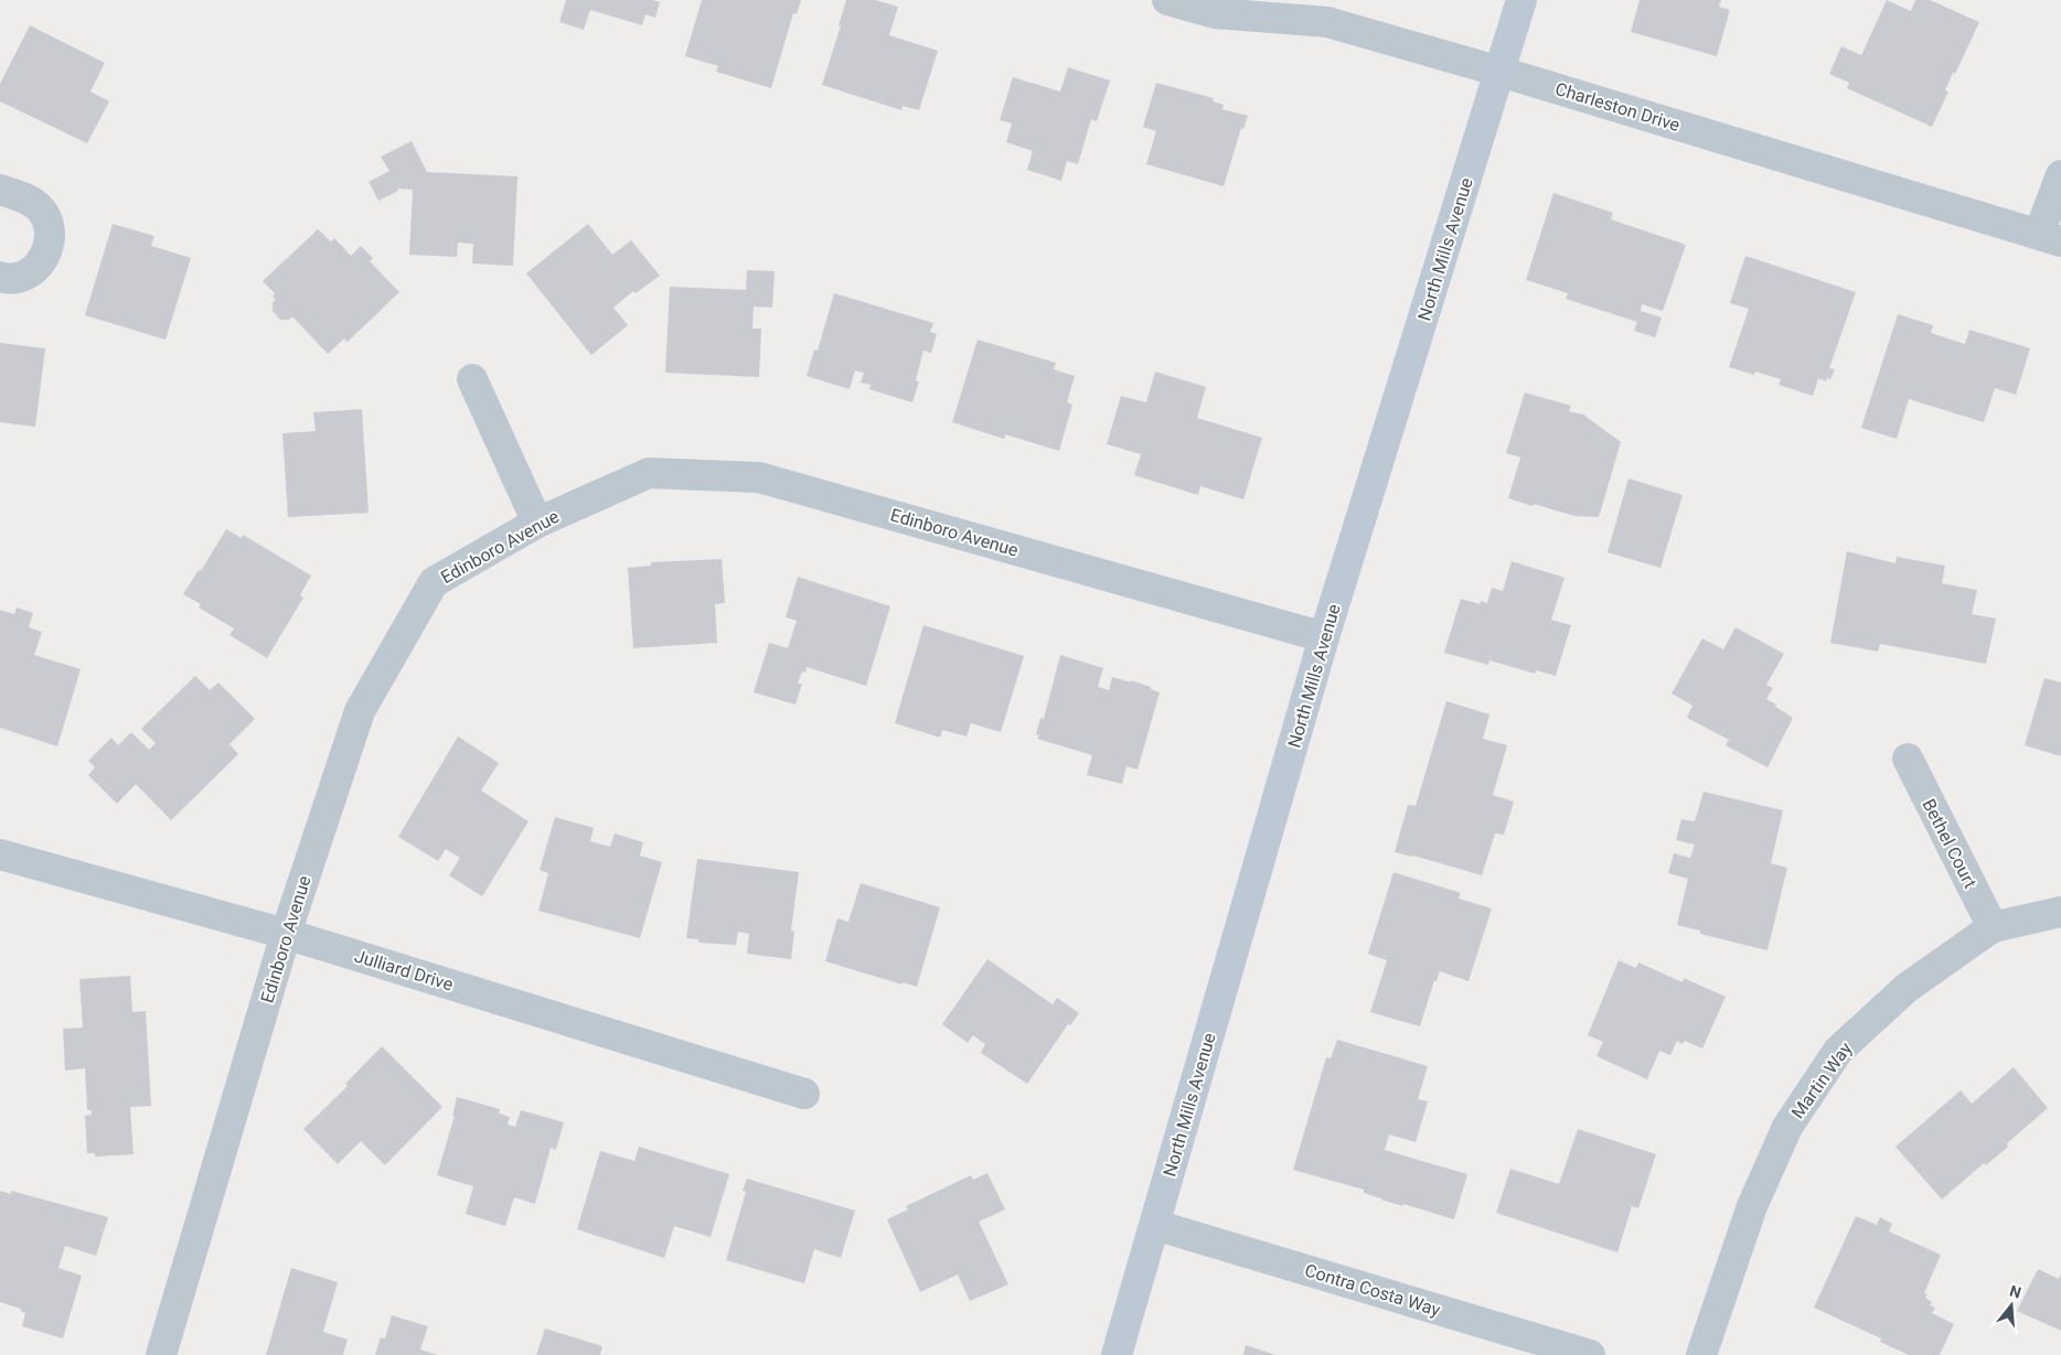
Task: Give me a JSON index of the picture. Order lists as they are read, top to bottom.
{
  "streets": {
    "main road": ["North Mills Avenue"],
    "street": [
      "Charleston Drive",
      "Edinboro Avenue",
      "Bethel Court",
      "Julliard Drive",
      "Martin Way",
      "Contra Costa Way"
    ]
  },
  "crossings": [
    ["Charleston Drive", "North Mills Avenue"],
    ["North Mills Avenue", "Edinboro Avenue"],
    ["North Mills Avenue", "Contra Costa Way"],
    ["Edinboro Avenue", "Julliard Drive"],
    ["Bethel Court", "Martin Way"]
  ],
  "north": "top"
}
